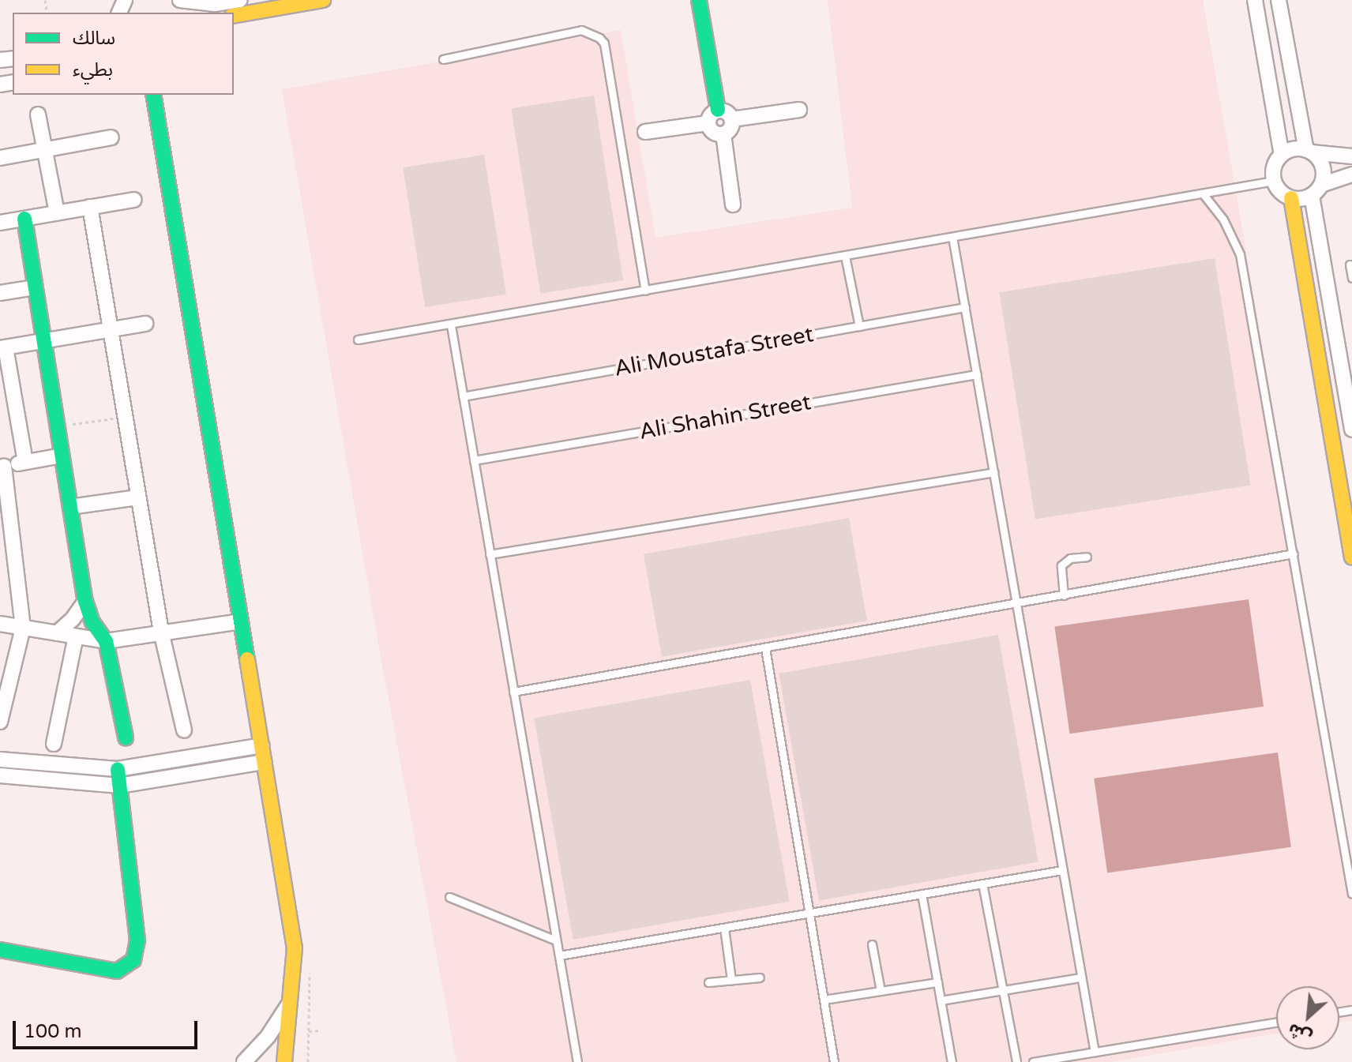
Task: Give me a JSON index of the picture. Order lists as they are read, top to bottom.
{
  "streets": {
    "lane": ["Ali Moustafa Street", "Ali Shahin Street"]
  },
  "legend": ["سالك", "بطيء"],
  "scale_bar": "100 m",
  "north": "bottom left"
}
